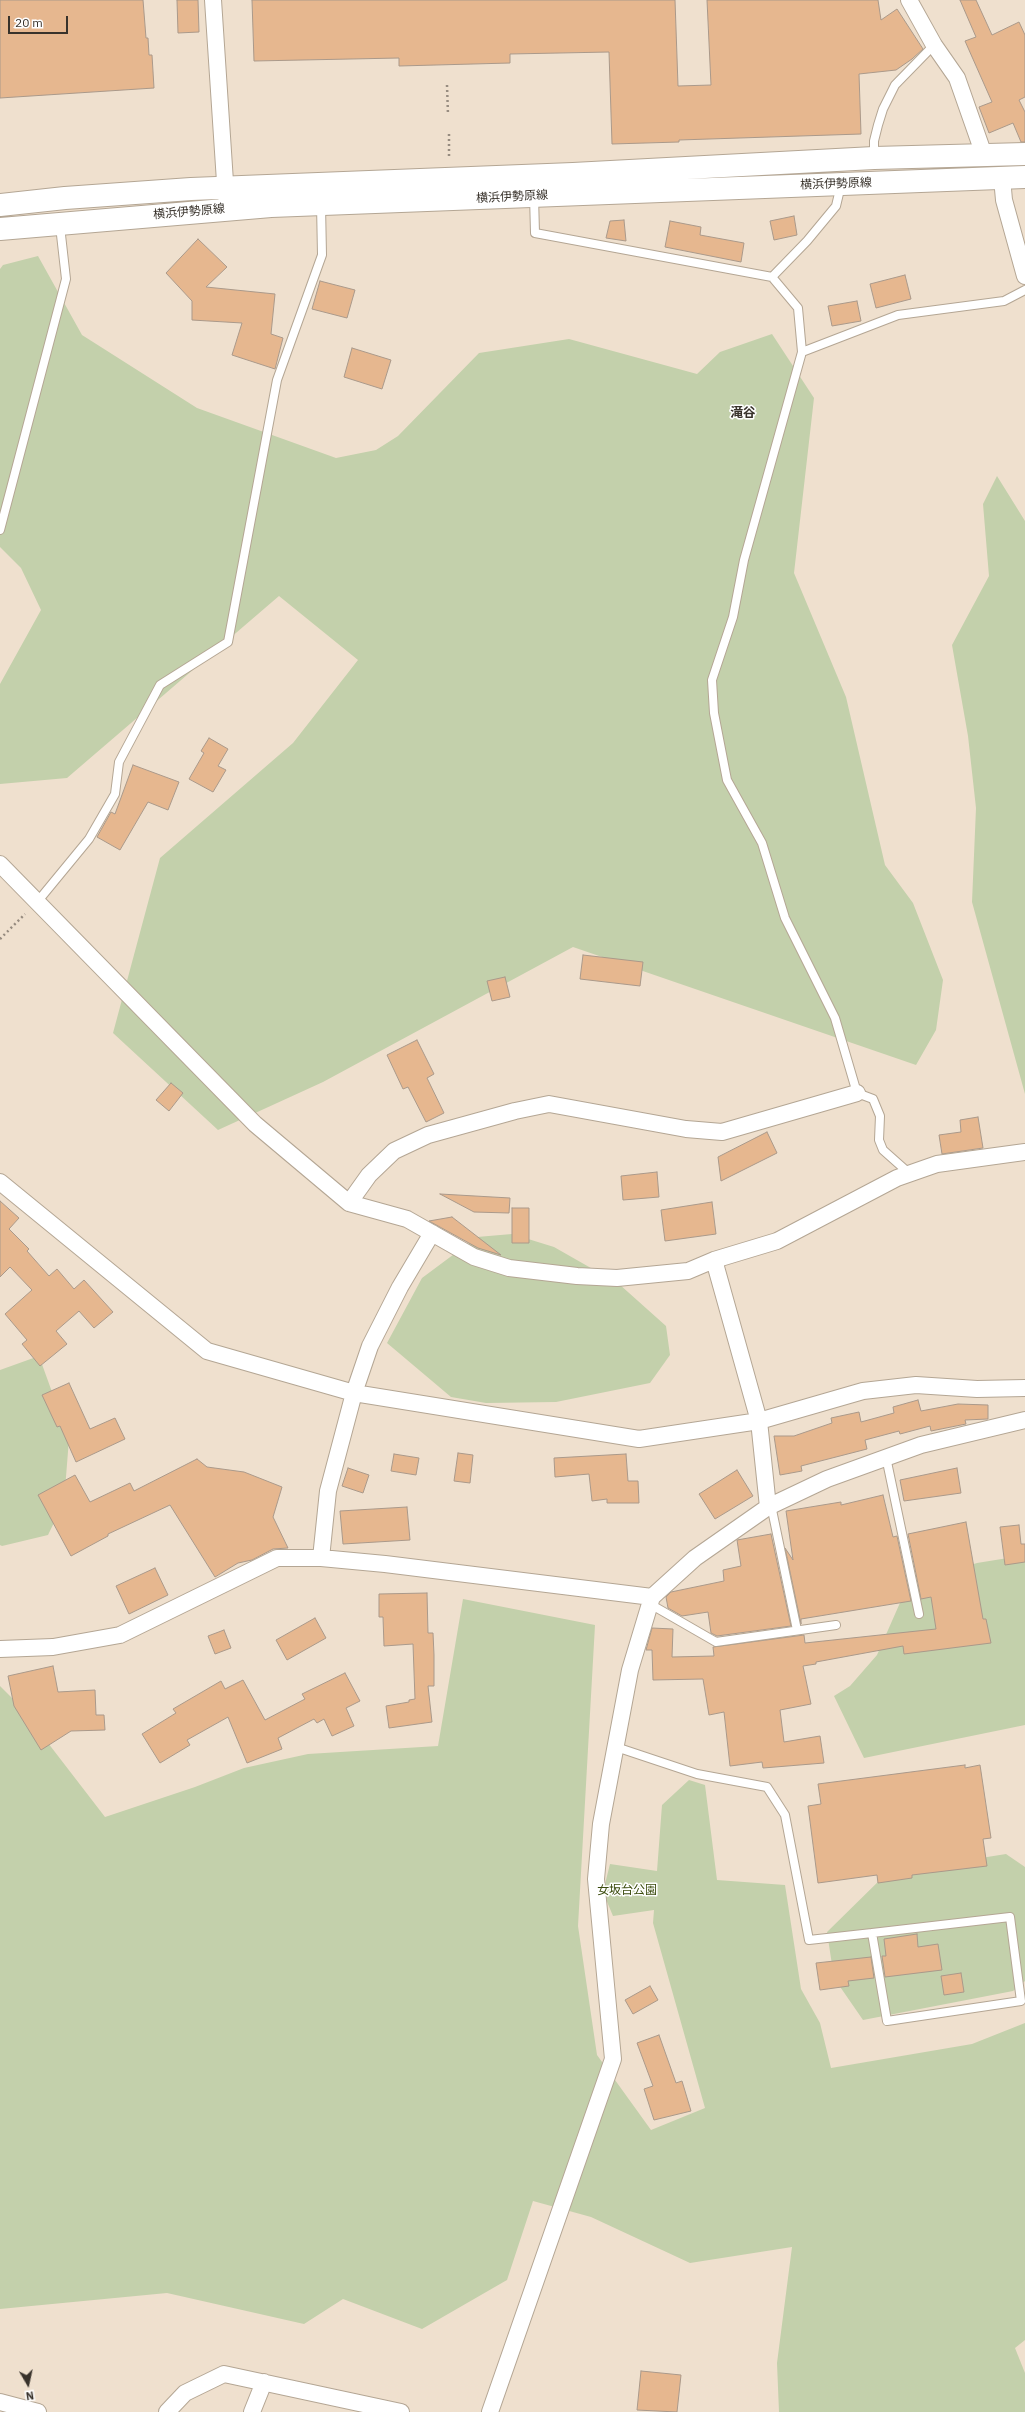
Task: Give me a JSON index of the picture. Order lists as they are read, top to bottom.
{
  "streets": {
    "main road": ["横浜伊勢原線"]
  },
  "districts": ["滝谷"],
  "parks": ["女坂台公園"],
  "scale_bar": "20 m",
  "north": "bottom"
}
